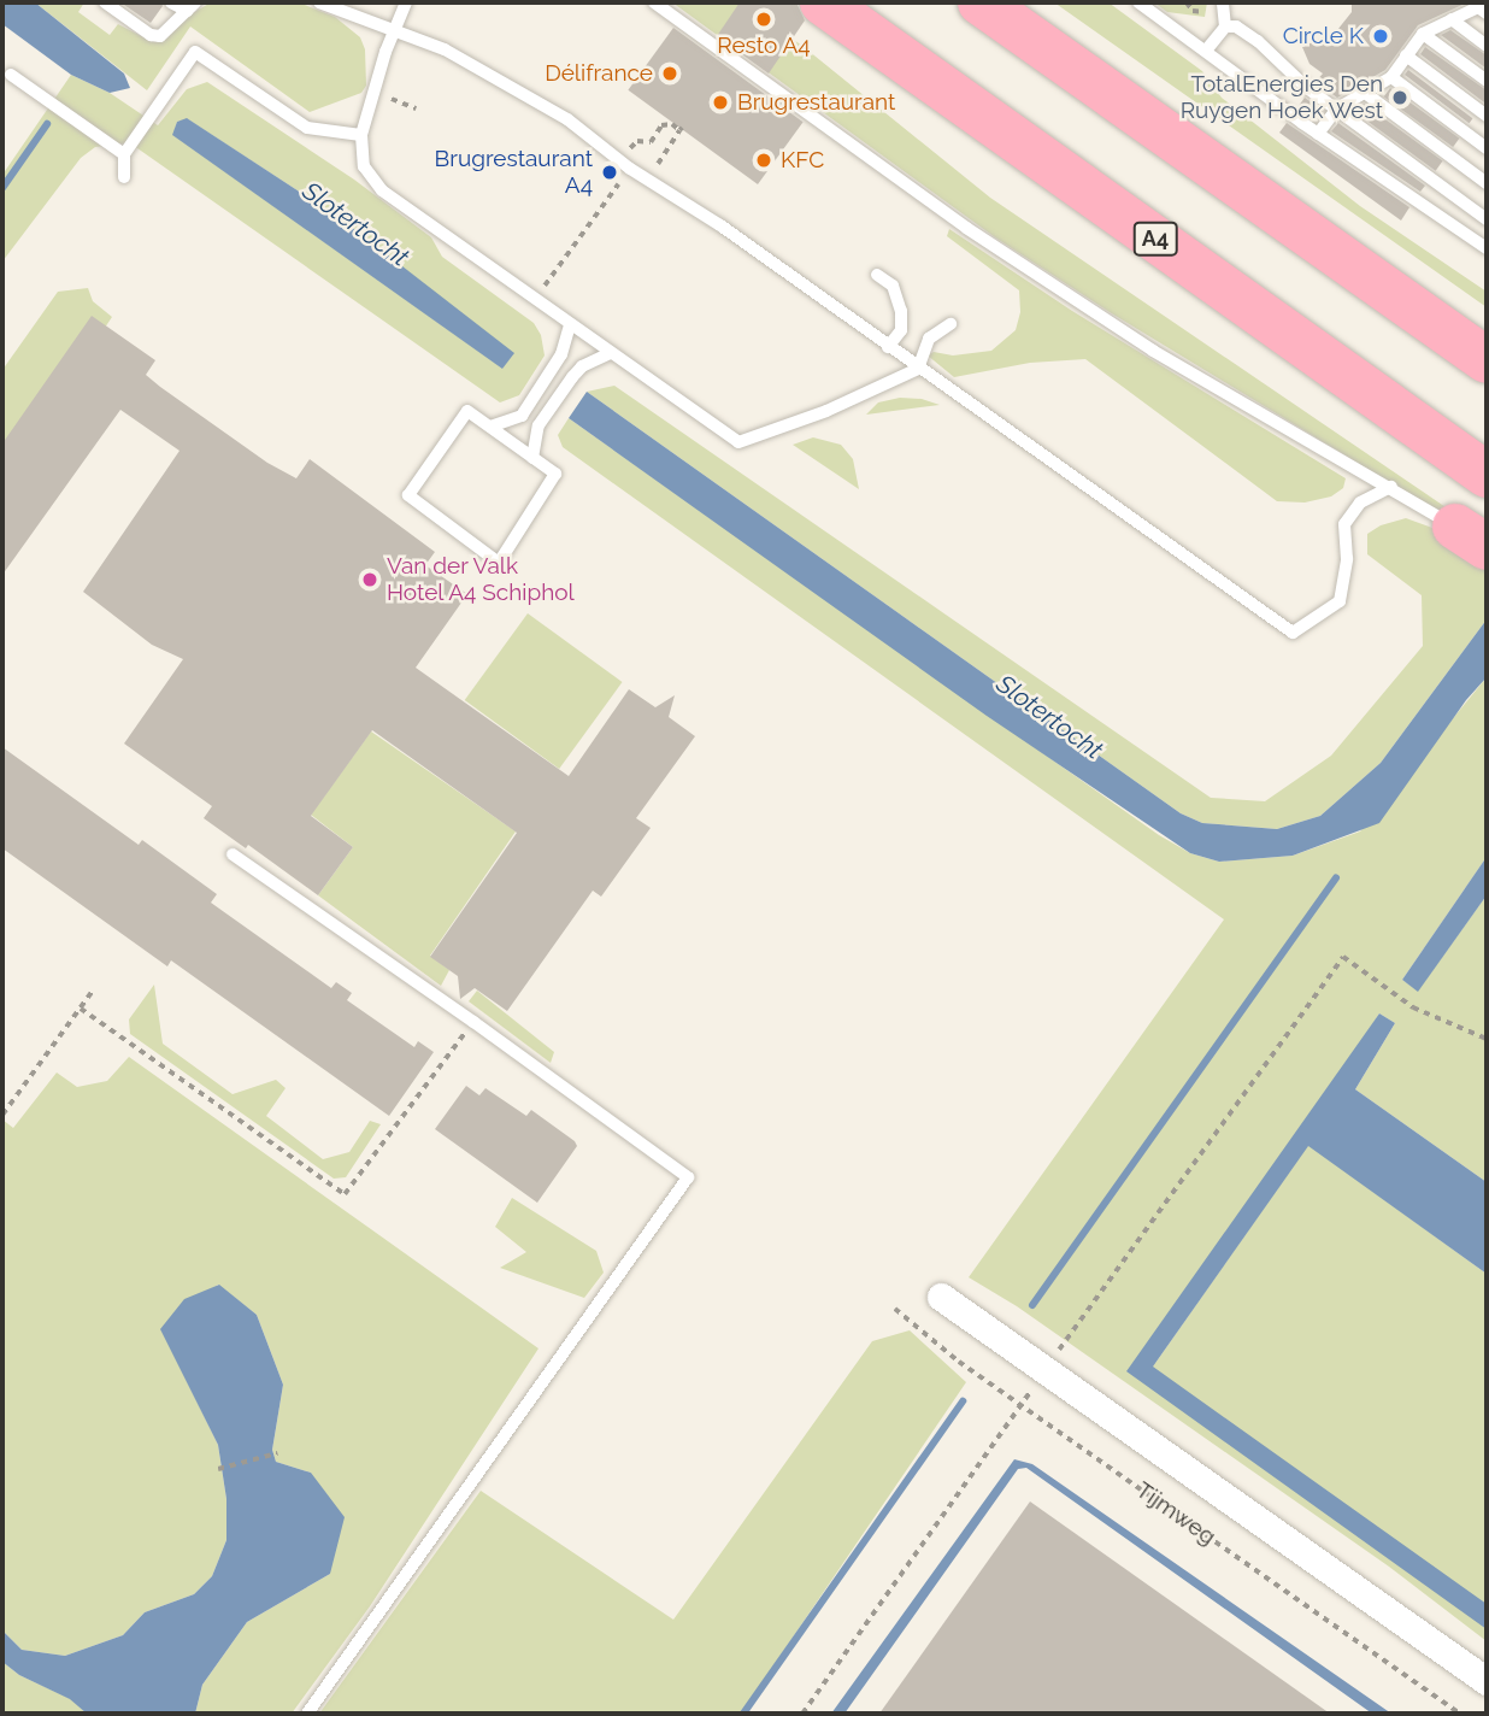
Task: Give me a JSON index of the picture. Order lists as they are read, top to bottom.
{
  "streets": {
    "highway": ["A4"],
    "street": ["Tijmweg"]
  },
  "water": ["Slotertocht"],
  "places": [
    "Resto A4",
    "Circle K",
    "Délifrance",
    "TotalEnergies Den Ruygen Hoek West",
    "Brugrestaurant",
    "KFC",
    "Brugrestaurant A4",
    "Van der Valk Hotel A4 Schiphol"
  ]
}
